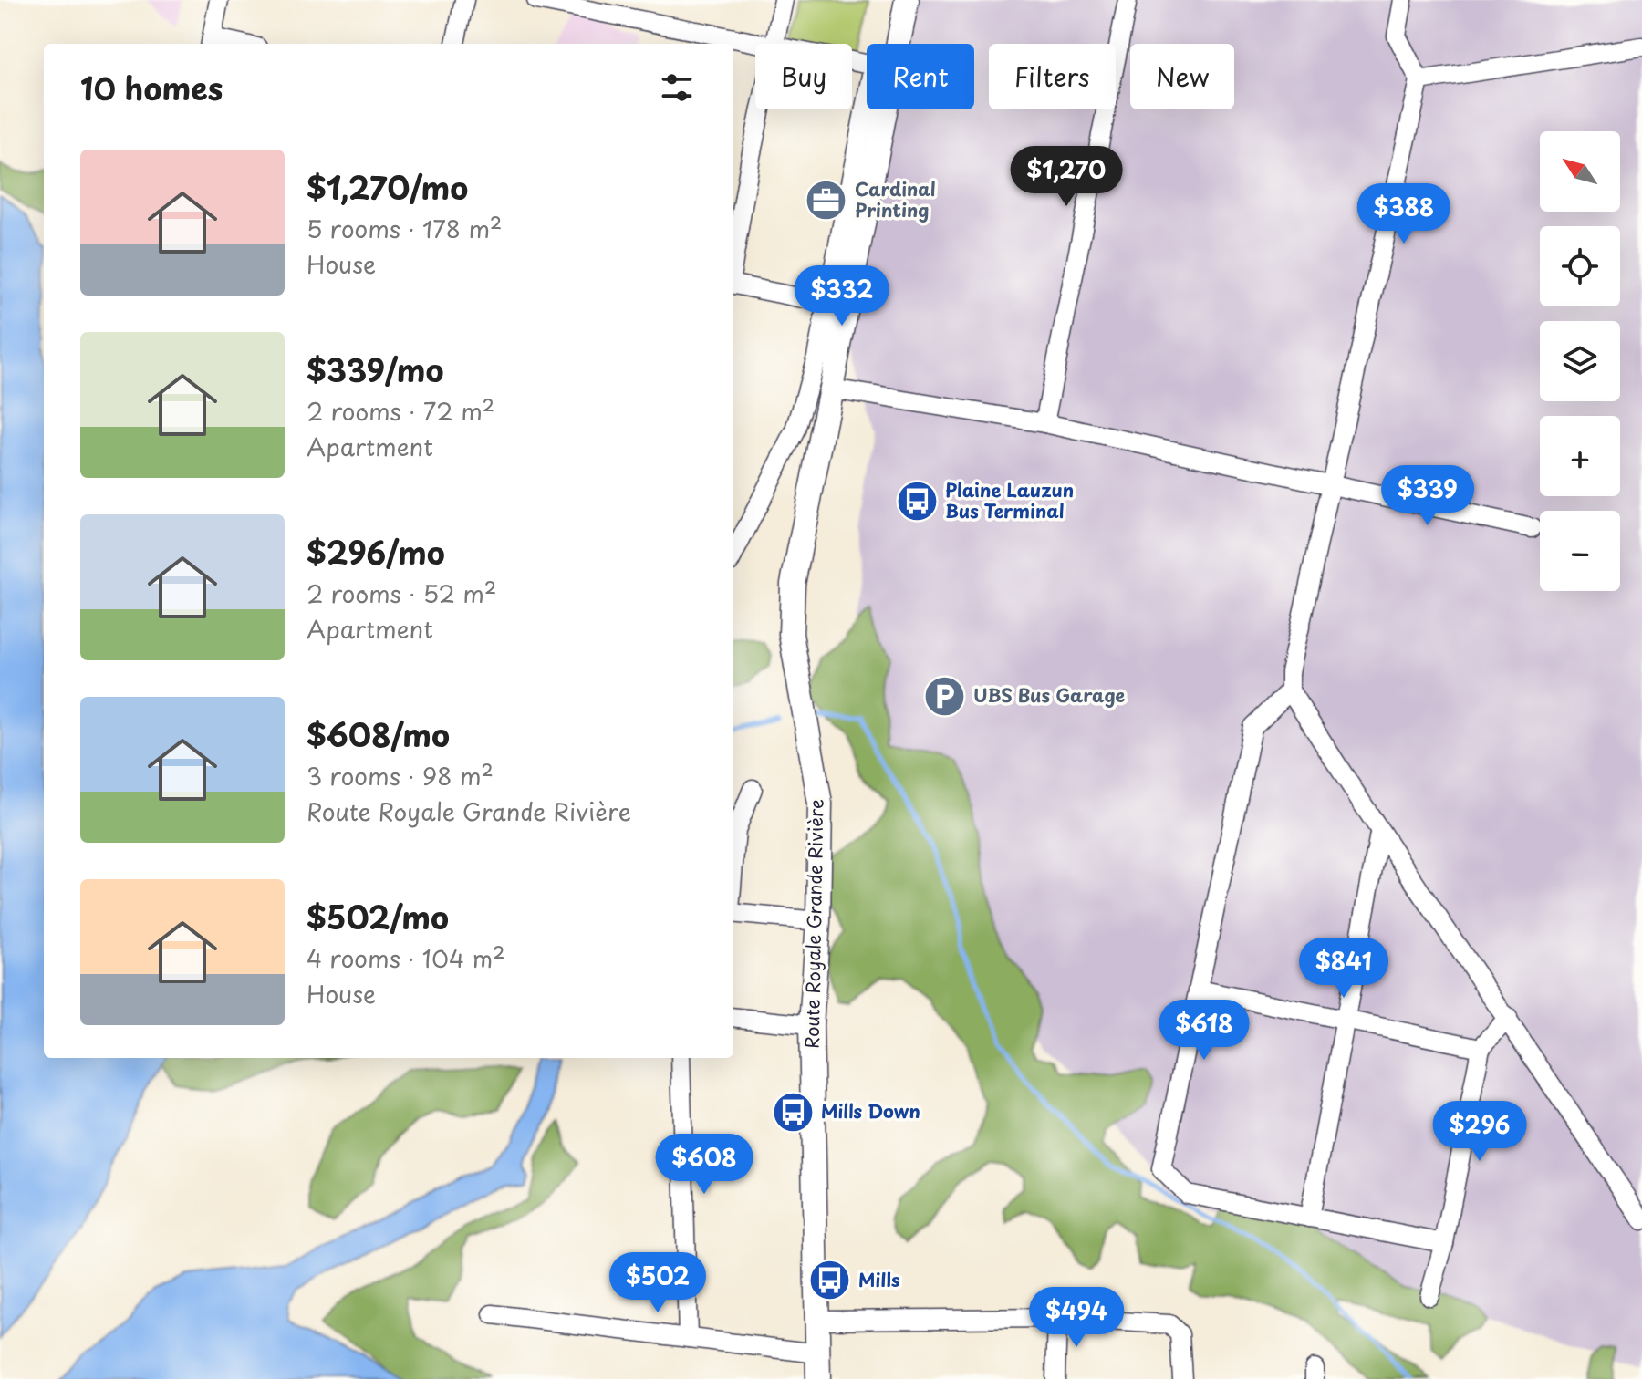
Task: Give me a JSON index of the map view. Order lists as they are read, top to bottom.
{
  "streets": {
    "main road": ["Route Royale Grande Rivière"]
  },
  "places": {
    "office": ["Cardinal Printing"],
    "bus stop": ["Plaine Lauzun Bus Terminal", "Mills Down", "Mills"],
    "parking": ["UBS Bus Garage"]
  },
  "north": "top left",
  "page": {
    "chip": [
      "Buy",
      "Rent",
      "Filters",
      "New"
    ],
    "heading": "10 homes",
    "map_buttons": ["+", "−"],
    "list": [
      {
        "name": "$1,270/mo",
        "note": "5 rooms · 178 m² · House"
      },
      {
        "name": "$339/mo",
        "note": "2 rooms · 72 m² · Apartment"
      },
      {
        "name": "$296/mo",
        "note": "2 rooms · 52 m² · Apartment"
      },
      {
        "name": "$608/mo",
        "note": "3 rooms · 98 m² · Route Royale Grande Rivière"
      },
      {
        "name": "$502/mo",
        "note": "4 rooms · 104 m² · House"
      }
    ],
    "price": [
      "$1,270",
      "$388",
      "$332",
      "$339",
      "$841",
      "$618",
      "$296",
      "$608",
      "$502",
      "$494"
    ]
  }
}
